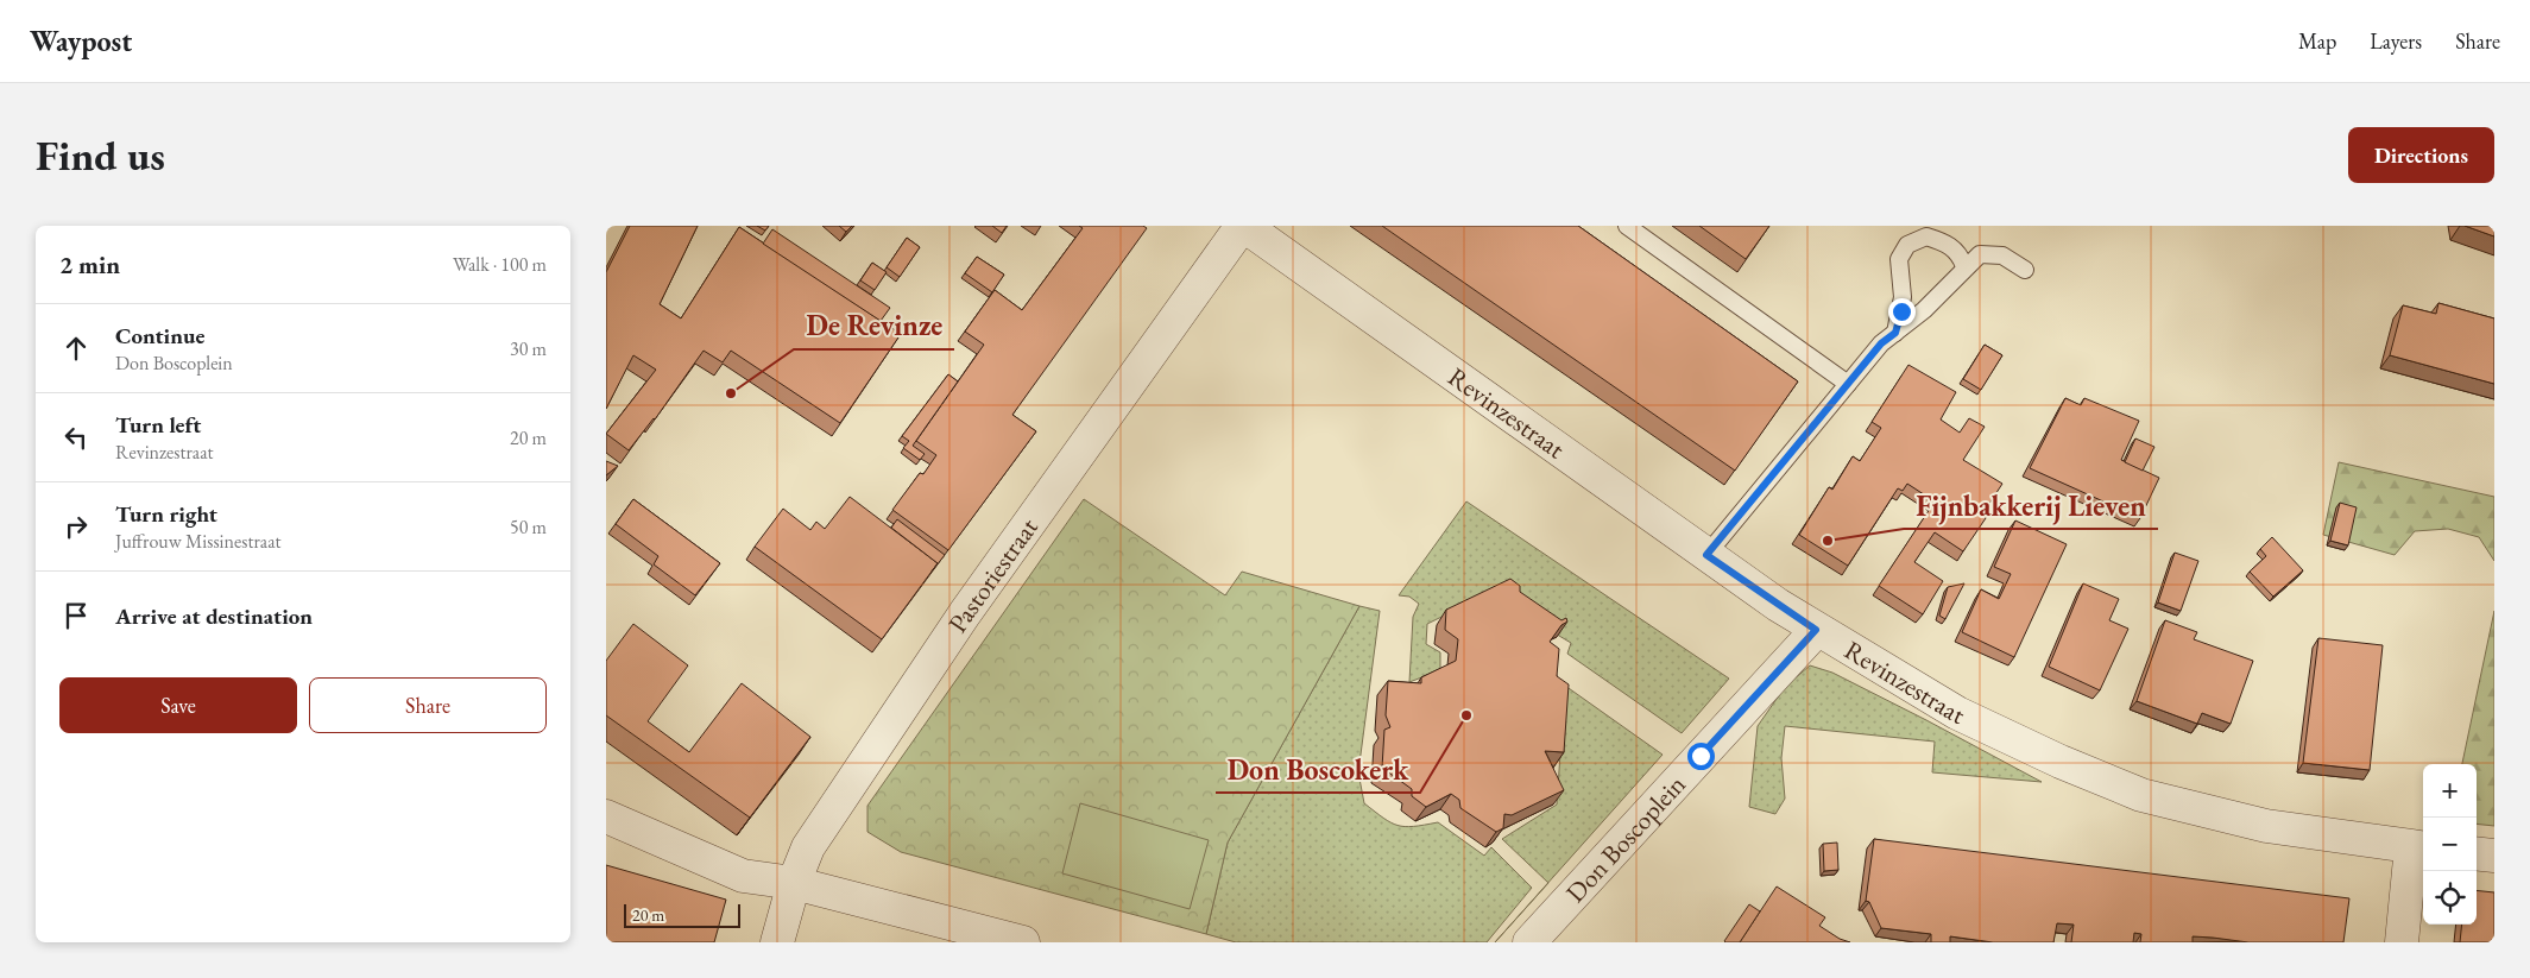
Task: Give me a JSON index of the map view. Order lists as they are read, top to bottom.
{
  "streets": {
    "street": ["Revinzestraat", "Pastoriestraat", "Don Boscoplein"]
  },
  "crossings": [
    ["Revinzestraat", "Pastoriestraat"],
    ["Revinzestraat", "Don Boscoplein"]
  ],
  "places": ["De Revinze", "Fijnbakkerij Lieven", "Don Boscokerk"],
  "scale_bar": "20 m",
  "page": {
    "header": "Waypost",
    "nav": ["Map", "Layers", "Share"],
    "buttons": [
      "Directions",
      ["Save", "Share"]
    ],
    "title": "Find us",
    "heading": ["2 min", "Walk · 100 m"],
    "list": [
      ["Continue", "Don Boscoplein", "30 m"],
      ["Turn left", "Revinzestraat", "20 m"],
      ["Turn right", "Juffrouw Missinestraat", "50 m"],
      "Arrive at destination"
    ],
    "map_buttons": ["+", "−"],
    "scale": "20 m"
  }
}
